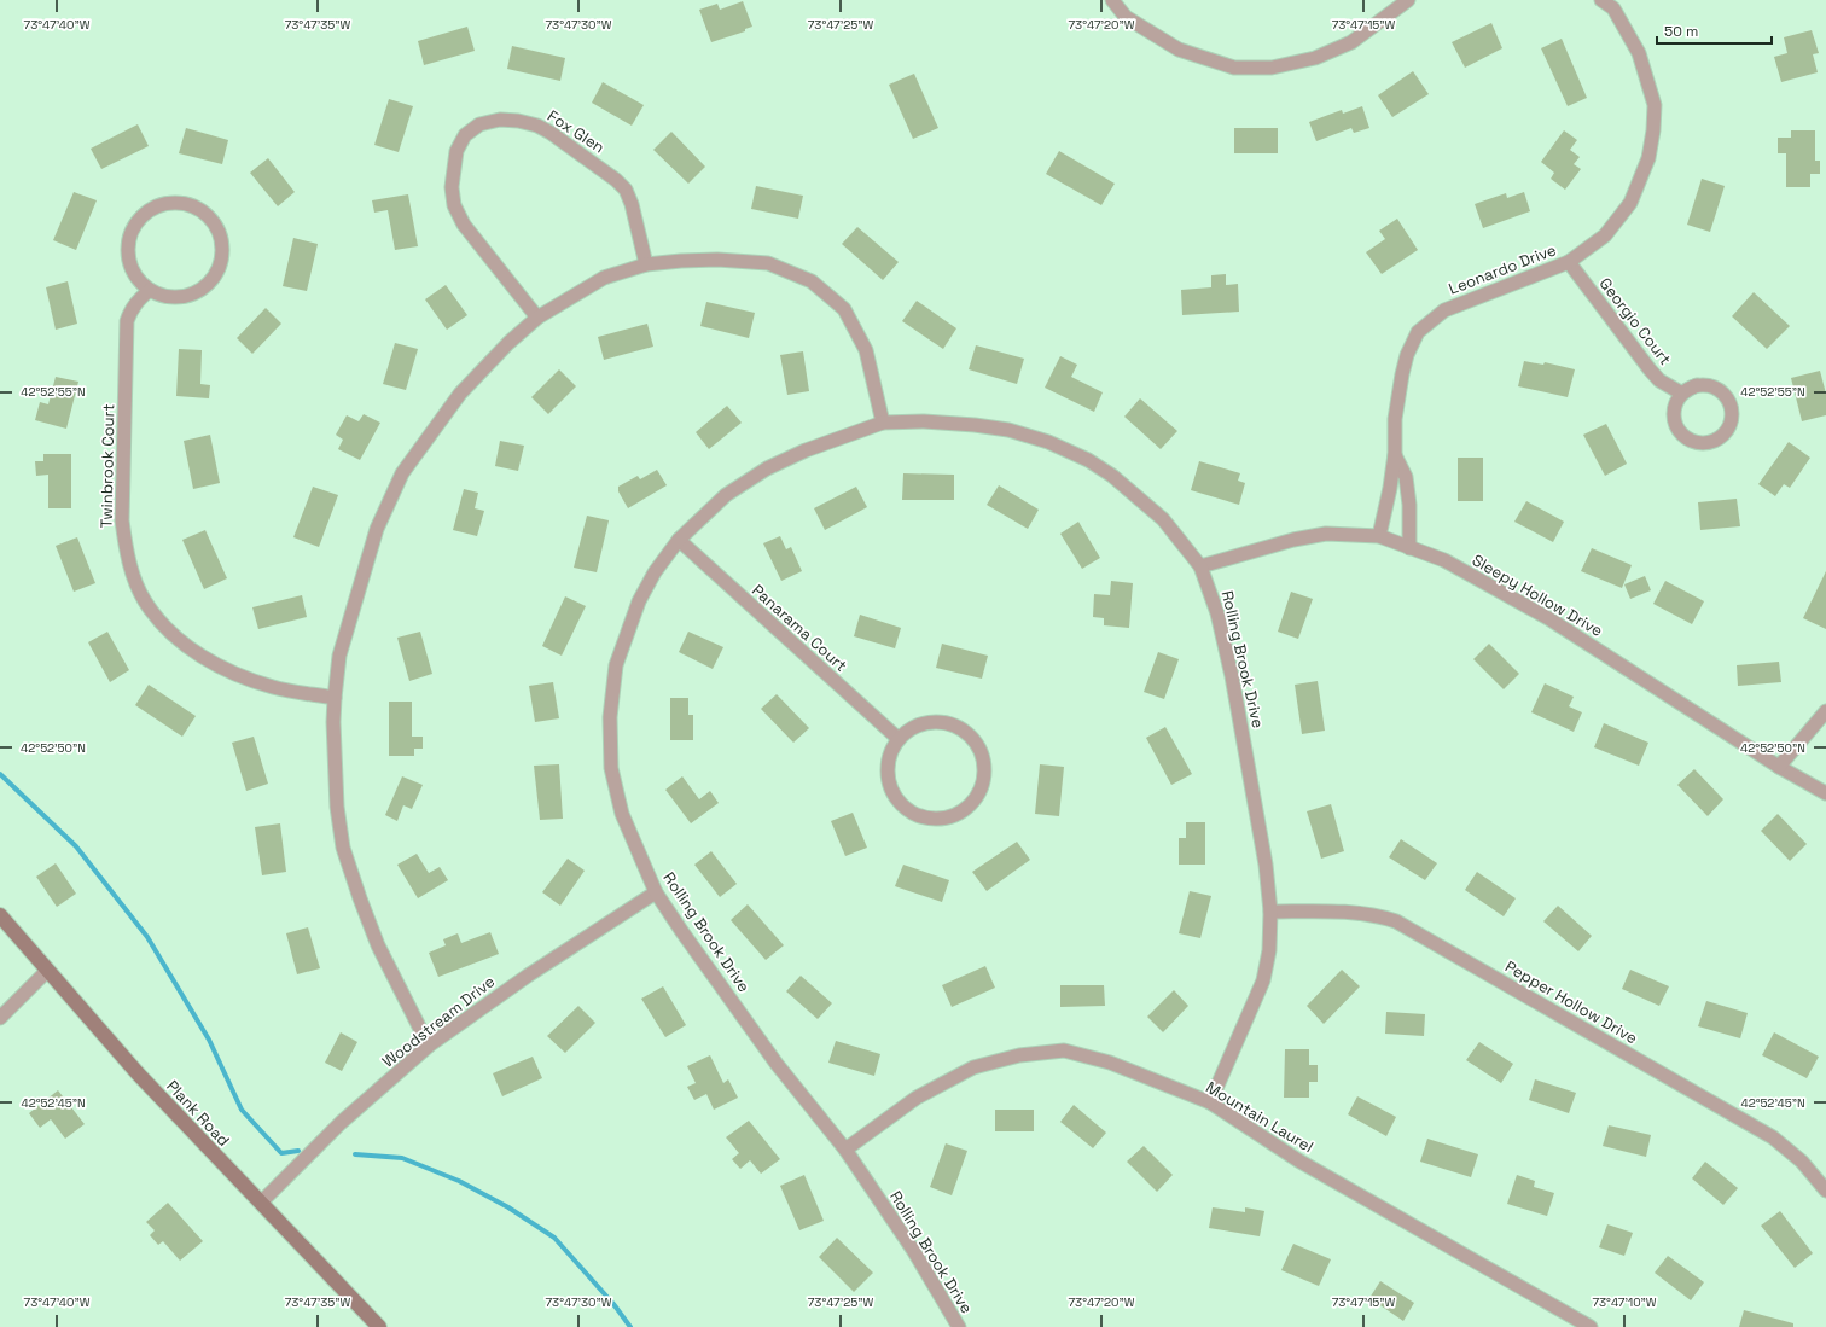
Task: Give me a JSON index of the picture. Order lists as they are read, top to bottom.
{
  "streets": {
    "street": [
      "Fox Glen",
      "Leonardo Drive",
      "Georgio Court",
      "Twinbrook Court",
      "Sleepy Hollow Drive",
      "Panarama Court",
      "Rolling Brook Drive",
      "Pepper Hollow Drive",
      "Woodstream Drive",
      "Plank Road",
      "Mountain Laurel"
    ]
  },
  "crossings": [
    ["Leonardo Drive", "Georgio Court"],
    ["Leonardo Drive", "Sleepy Hollow Drive"],
    ["Sleepy Hollow Drive", "Rolling Brook Drive"],
    ["Panarama Court", "Rolling Brook Drive"],
    ["Rolling Brook Drive", "Pepper Hollow Drive"],
    ["Rolling Brook Drive", "Woodstream Drive"],
    ["Rolling Brook Drive", "Mountain Laurel"],
    ["Woodstream Drive", "Plank Road"]
  ],
  "scale_bar": "50 m",
  "coordinates": [
    "73°47'40\"W",
    "73°47'35\"W",
    "73°47'30\"W",
    "73°47'25\"W",
    "73°47'20\"W",
    "73°47'15\"W",
    "42°52'55\"N",
    "42°52'50\"N",
    "42°52'45\"N",
    "73°47'10\"W"
  ]
}
